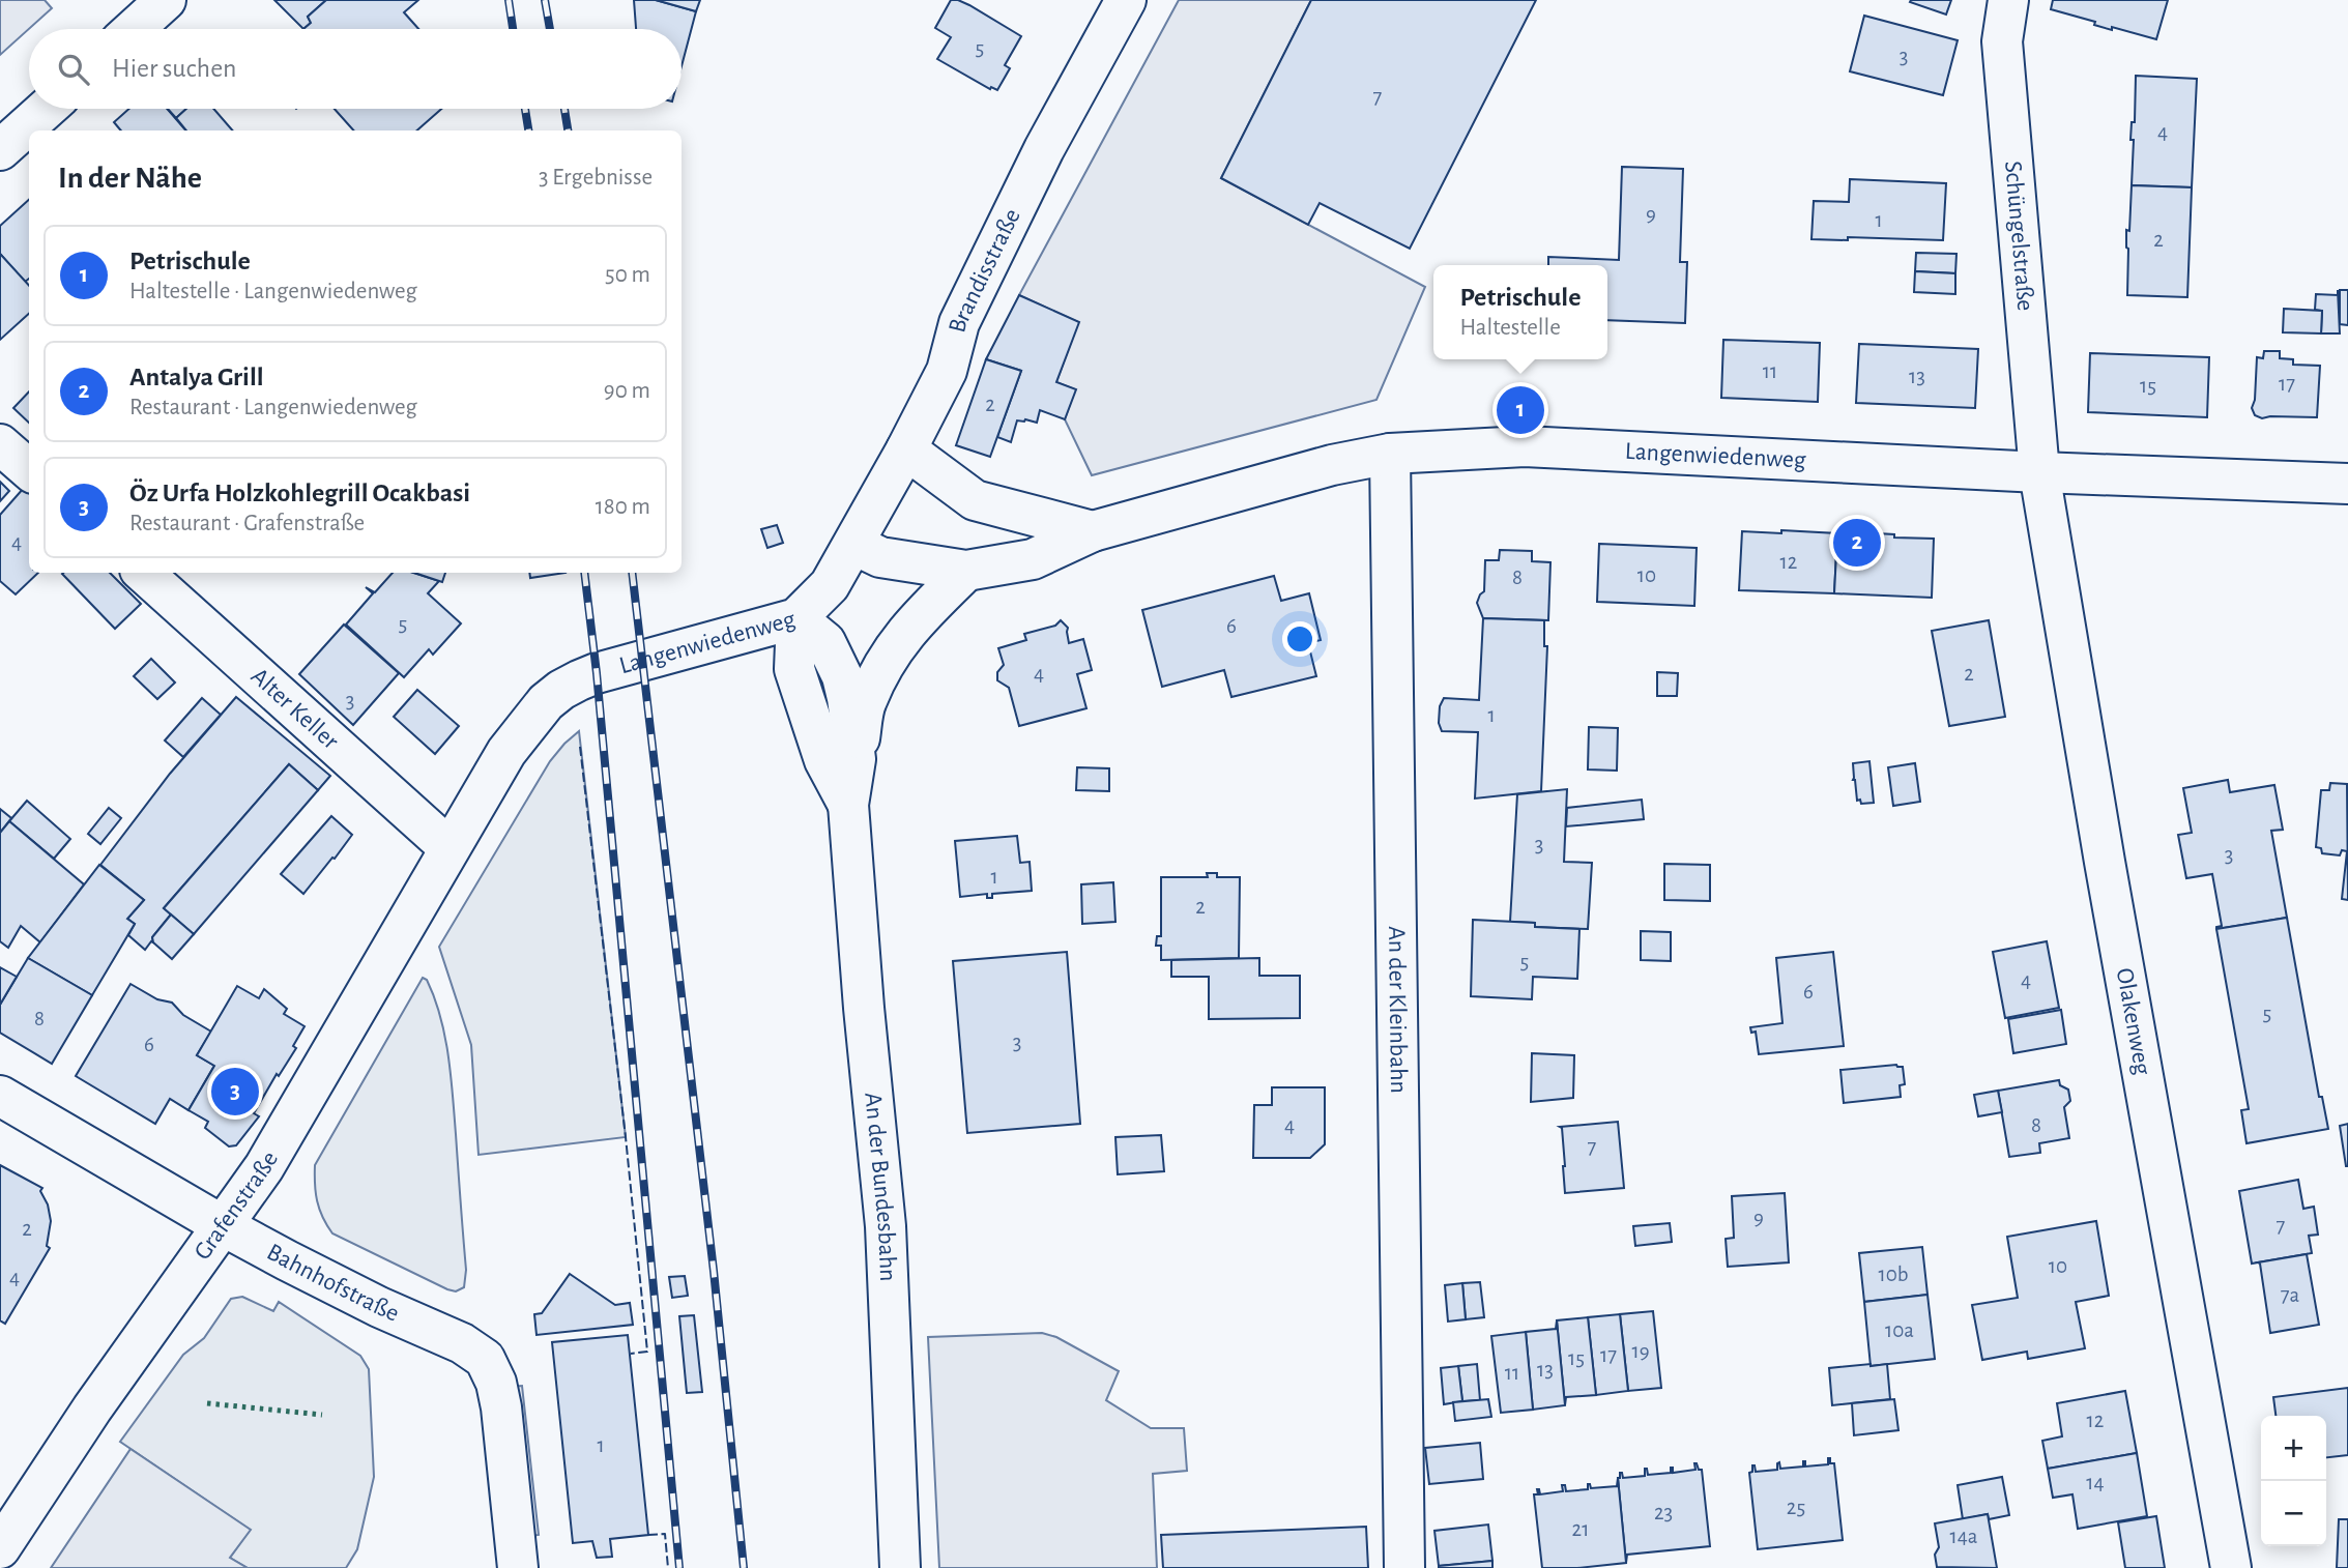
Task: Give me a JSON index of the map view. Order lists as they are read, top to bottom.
{
  "streets": {
    "street": [
      "Schüngelstraße",
      "Brandisstraße",
      "Langenwiedenweg",
      "Alter Keller",
      "An der Kleinbahn",
      "Olakenweg",
      "An der Bundesbahn",
      "Grafenstraße",
      "Bahnhofstraße"
    ]
  },
  "crossings": [
    ["Schüngelstraße", "Langenwiedenweg"],
    ["Schüngelstraße", "Olakenweg"],
    ["Brandisstraße", "Langenwiedenweg"],
    ["Langenwiedenweg", "Alter Keller"],
    ["Langenwiedenweg", "An der Kleinbahn"],
    ["Langenwiedenweg", "Olakenweg"],
    ["Langenwiedenweg", "An der Bundesbahn"],
    ["Langenwiedenweg", "Grafenstraße"],
    ["Alter Keller", "Grafenstraße"],
    ["Grafenstraße", "Bahnhofstraße"]
  ],
  "house_numbers": [
    "5",
    "3",
    "7",
    "4",
    "9",
    "1",
    "2",
    "11",
    "13",
    "17",
    "15",
    "2",
    "4",
    "12",
    "10",
    "8",
    "5",
    "6",
    "4",
    "2",
    "3",
    "1",
    "3",
    "3",
    "1",
    "2",
    "5",
    "4",
    "6",
    "5",
    "8",
    "3",
    "6",
    "4",
    "8",
    "7",
    "9",
    "7",
    "2",
    "10",
    "10b",
    "4",
    "7a",
    "10a",
    "19",
    "17",
    "15",
    "13",
    "11",
    "12",
    "1",
    "14",
    "25",
    "23",
    "21",
    "14a"
  ],
  "page": {
    "search": "Hier suchen",
    "heading": ["In der Nähe", "3 Ergebnisse"],
    "list": [
      {
        "mark": "1",
        "name": "Petrischule",
        "note": "Haltestelle · Langenwiedenweg",
        "value": "50 m"
      },
      {
        "mark": "2",
        "name": "Antalya Grill",
        "note": "Restaurant · Langenwiedenweg",
        "value": "90 m"
      },
      {
        "mark": "3",
        "name": "Öz Urfa Holzkohlegrill Ocakbasi",
        "note": "Restaurant · Grafenstraße",
        "value": "180 m"
      }
    ],
    "popup": ["Petrischule", "Haltestelle"],
    "pins": ["1", "2", "3"],
    "map_buttons": ["+", "−"]
  }
}
